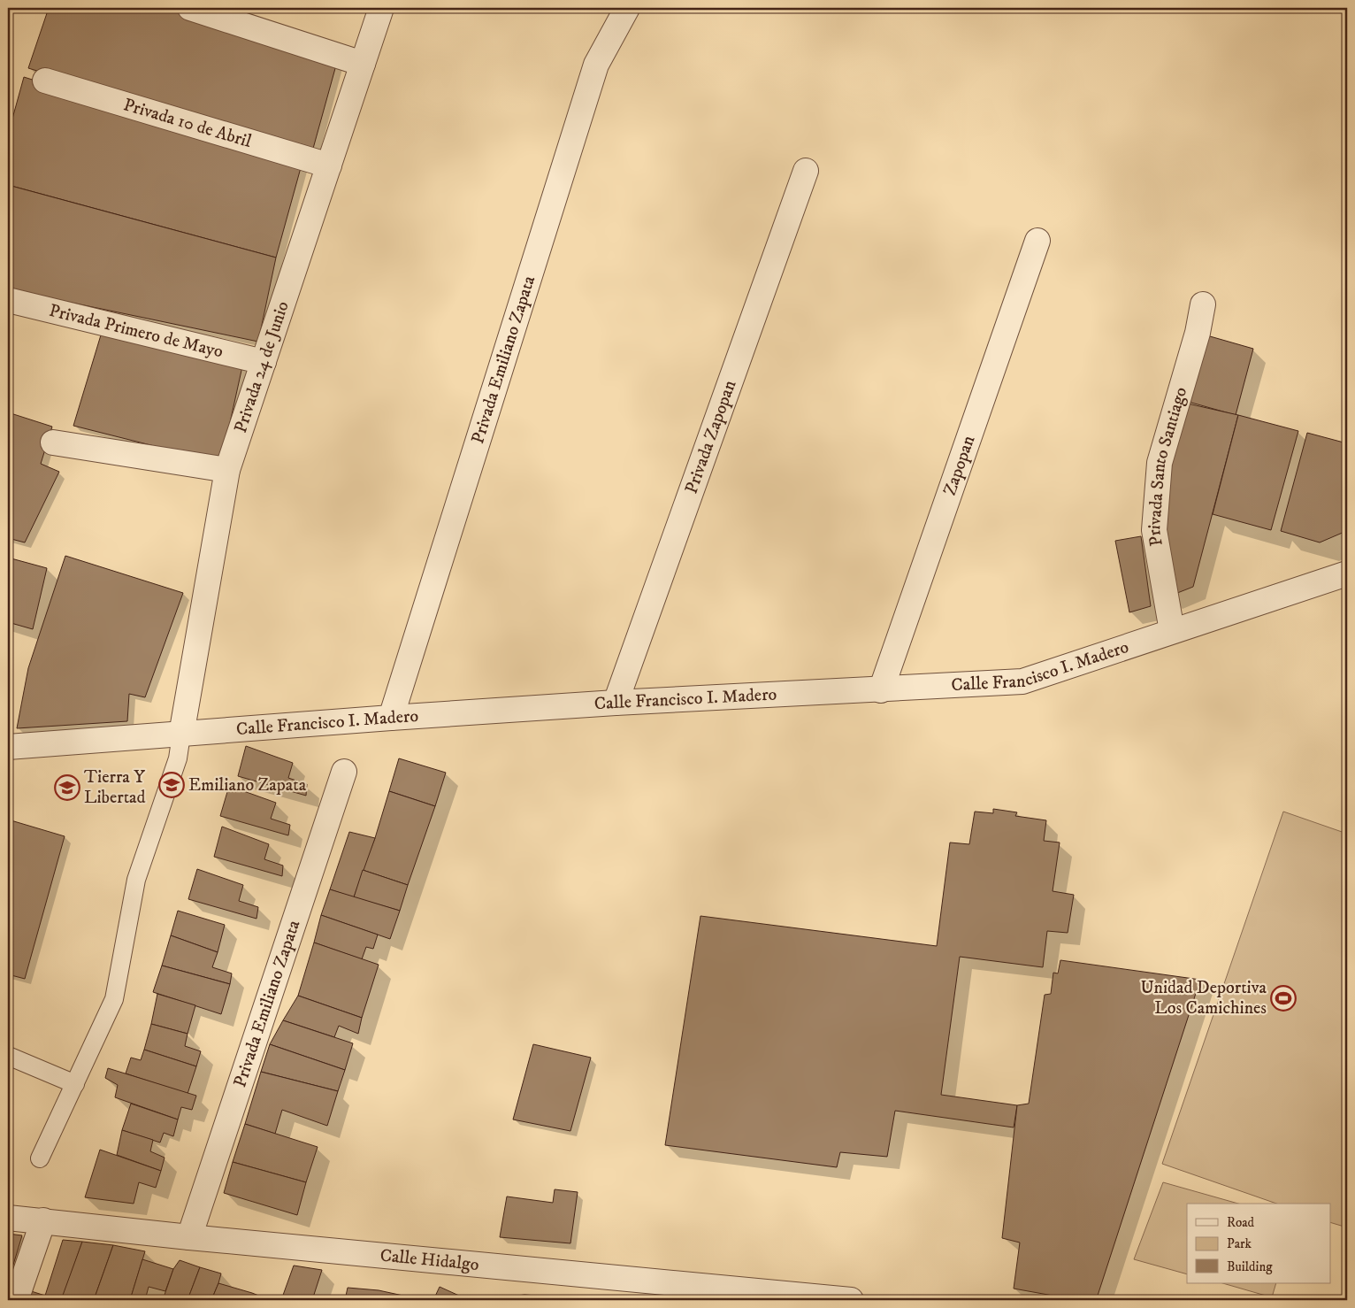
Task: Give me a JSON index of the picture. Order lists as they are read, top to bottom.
{
  "streets": {
    "street": [
      "Privada 10 de Abril",
      "Privada Primero de Mayo",
      "Privada Emiliano Zapata",
      "Privada 24 de Junio",
      "Privada Zapopan",
      "Zapopan",
      "Privada Santo Santiago",
      "Calle Francisco I. Madero",
      "Calle Hidalgo"
    ]
  },
  "crossings": [
    ["Privada 10 de Abril", "Privada 24 de Junio"],
    ["Privada Primero de Mayo", "Privada 24 de Junio"],
    ["Privada Emiliano Zapata", "Calle Francisco I. Madero"],
    ["Privada Emiliano Zapata", "Calle Hidalgo"],
    ["Privada 24 de Junio", "Calle Francisco I. Madero"],
    ["Privada Zapopan", "Calle Francisco I. Madero"],
    ["Zapopan", "Calle Francisco I. Madero"],
    ["Privada Santo Santiago", "Calle Francisco I. Madero"]
  ],
  "places": {
    "school or university": ["Emiliano Zapata", "Tierra Y Libertad"],
    "sports": ["Unidad Deportiva Los Camichines"]
  },
  "legend": ["Road", "Park", "Building"]
}
